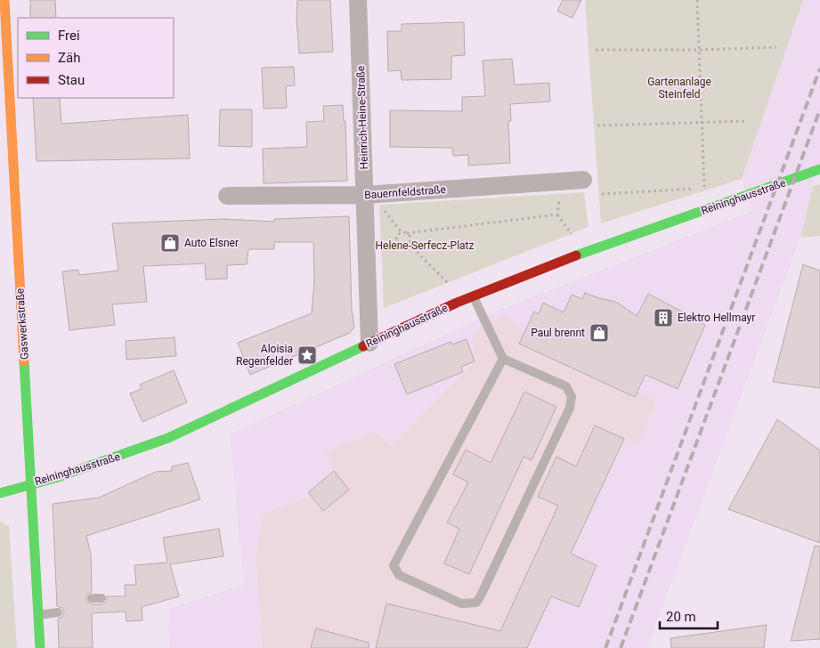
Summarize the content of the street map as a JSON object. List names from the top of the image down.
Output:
{
  "streets": {
    "main road": ["Reininghausstraße", "Gaswerkstraße"],
    "street": ["Heinrich-Heine-Straße", "Bauernfeldstraße"]
  },
  "crossings": [
    ["Heinrich-Heine-Straße", "Bauernfeldstraße"],
    ["Heinrich-Heine-Straße", "Reininghausstraße"],
    ["Reininghausstraße", "Gaswerkstraße"]
  ],
  "parks": ["Gartenanlage Steinfeld", "Helene-Serfecz-Platz"],
  "places": {
    "shop": ["Auto Elsner", "Paul brennt"],
    "building": ["Elektro Hellmayr"],
    "place": ["Aloisia Regenfelder"]
  },
  "legend": ["Frei", "Zäh", "Stau"],
  "scale_bar": "20 m"
}
